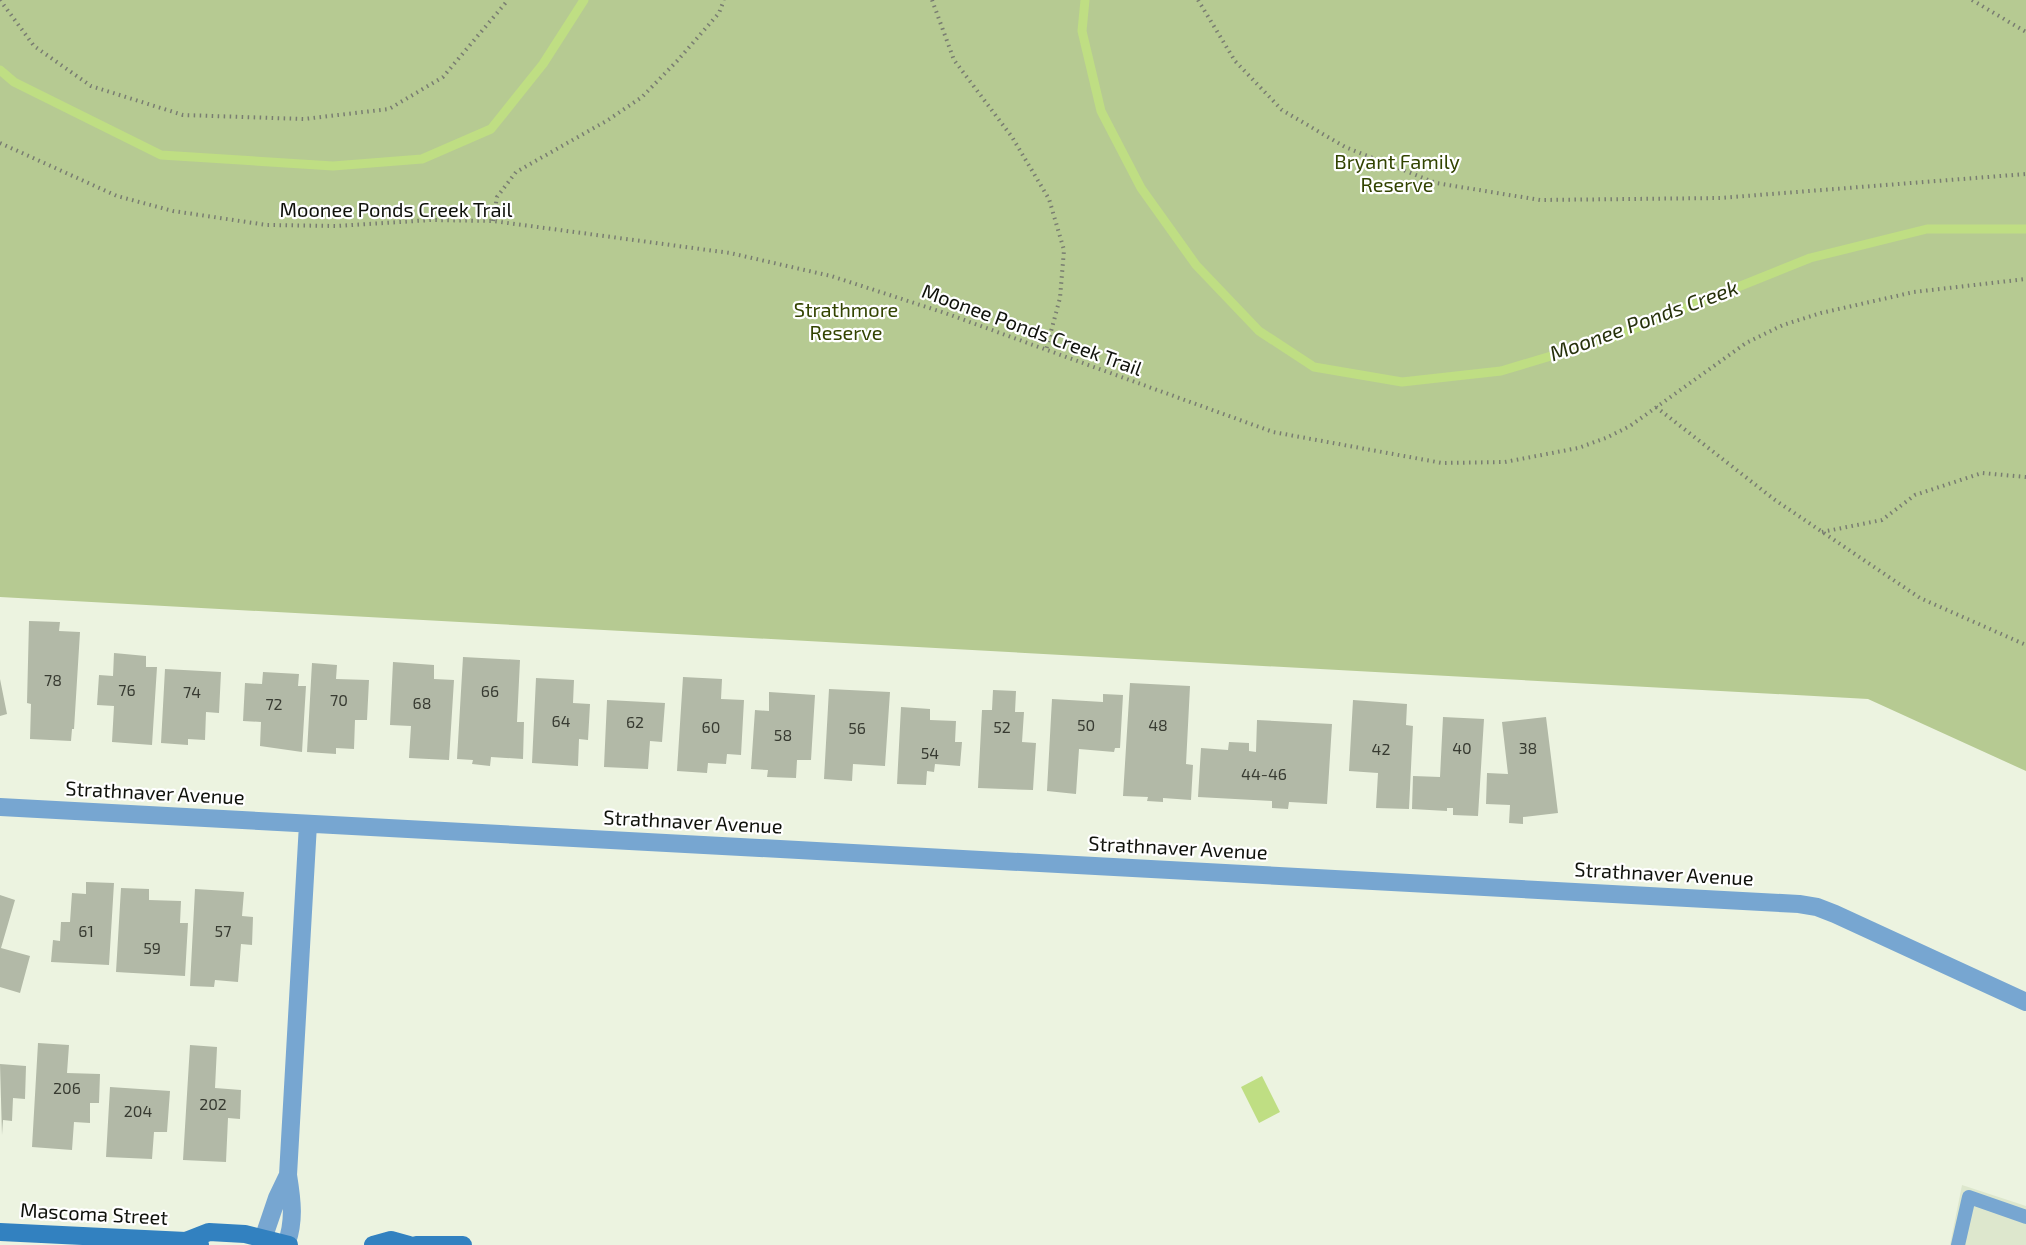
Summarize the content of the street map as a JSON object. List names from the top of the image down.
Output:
{
  "streets": {
    "main road": ["Mascoma Street"],
    "street": ["Strathnaver Avenue"],
    "path": ["Moonee Ponds Creek Trail"]
  },
  "water": ["Moonee Ponds Creek"],
  "parks": ["Bryant Family Reserve", "Strathmore Reserve"],
  "house_numbers": [
    "78",
    "76",
    "66",
    "74",
    "70",
    "68",
    "72",
    "64",
    "62",
    "50",
    "48",
    "60",
    "52",
    "56",
    "58",
    "40",
    "38",
    "42",
    "54",
    "44-46",
    "61",
    "57",
    "59",
    "206",
    "202",
    "204"
  ]
}
